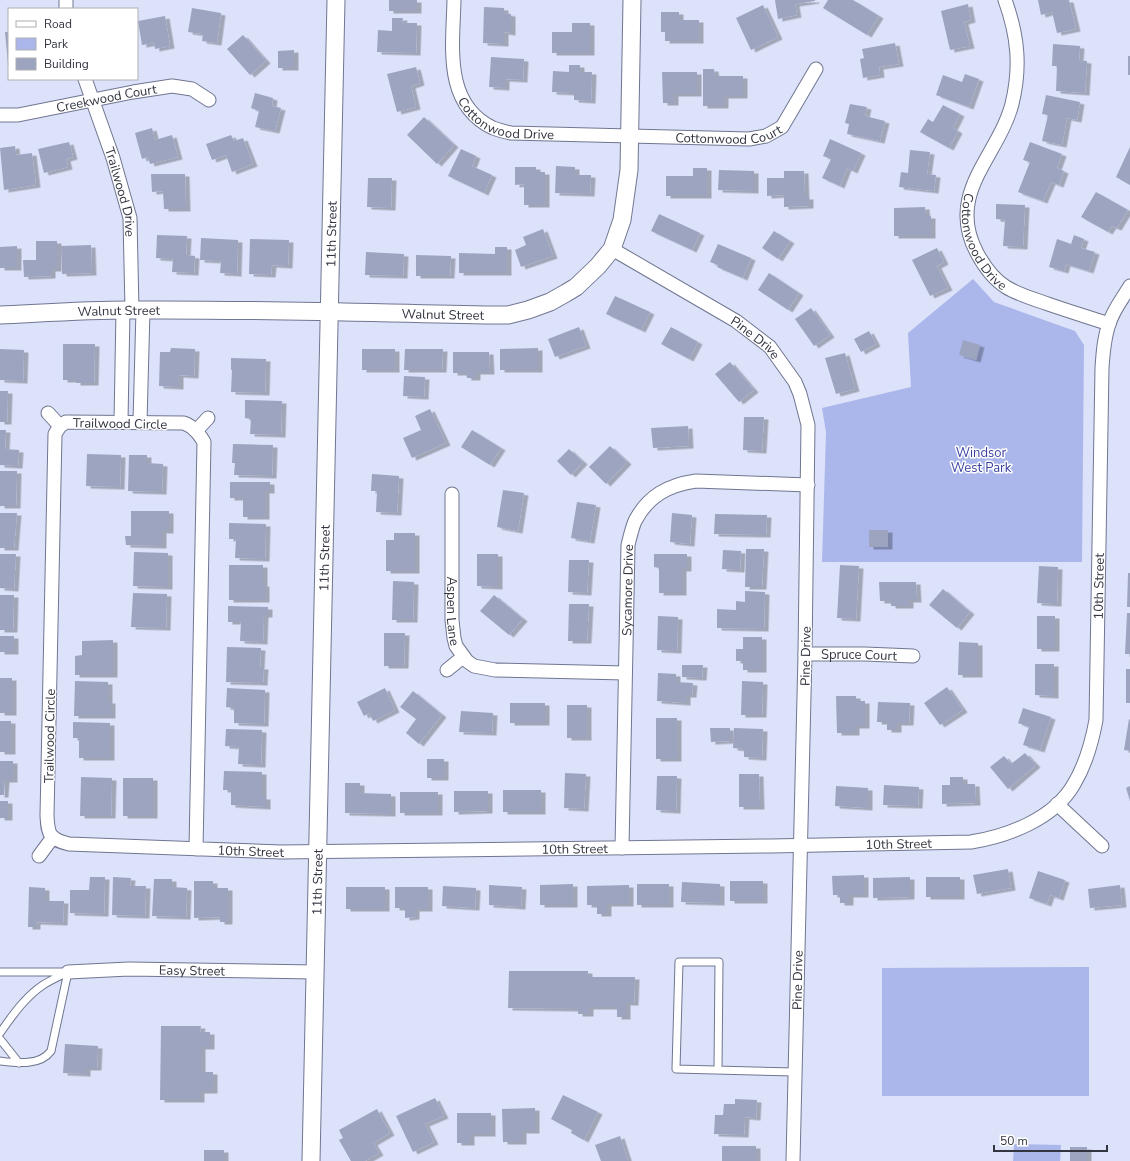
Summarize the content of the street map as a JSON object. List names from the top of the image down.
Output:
{
  "streets": {
    "street": [
      "Creekwood Court",
      "Cottonwood Drive",
      "Cottonwood Court",
      "Trailwood Drive",
      "11th Street",
      "Walnut Street",
      "Pine Drive",
      "Trailwood Circle",
      "10th Street",
      "Sycamore Drive",
      "Aspen Lane",
      "Spruce Court",
      "Easy Street"
    ]
  },
  "crossings": [
    ["Creekwood Court", "Trailwood Drive"],
    ["Cottonwood Drive", "Cottonwood Court"],
    ["Cottonwood Drive", "Walnut Street"],
    ["Cottonwood Drive", "10th Street"],
    ["Cottonwood Court", "Walnut Street"],
    ["Trailwood Drive", "Walnut Street"],
    ["11th Street", "Walnut Street"],
    ["11th Street", "10th Street"],
    ["11th Street", "Easy Street"],
    ["Walnut Street", "Pine Drive"],
    ["Pine Drive", "10th Street"],
    ["Pine Drive", "Sycamore Drive"],
    ["Pine Drive", "Spruce Court"],
    ["10th Street", "Sycamore Drive"],
    ["Sycamore Drive", "Aspen Lane"]
  ],
  "parks": ["Windsor West Park"],
  "legend": ["Road", "Park", "Building"],
  "scale_bar": "50 m"
}
